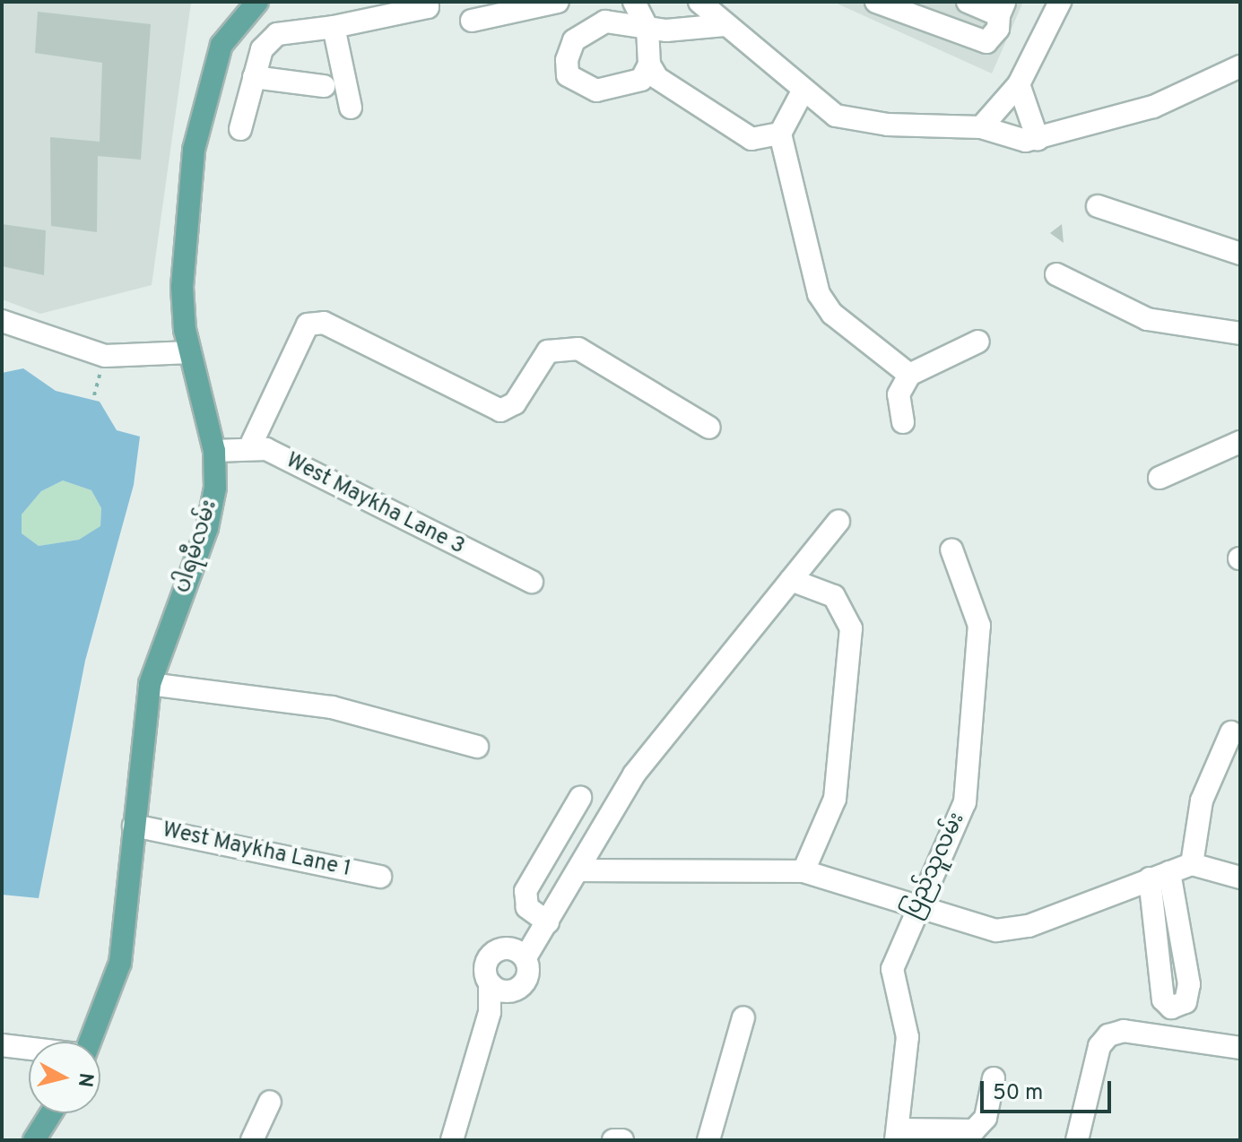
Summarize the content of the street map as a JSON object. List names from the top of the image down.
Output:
{
  "streets": {
    "main road": ["ပါရမီလမ်း"],
    "street": ["West Maykha Lane 3", "West Maykha Lane 1", "ပြည်သူလမ်း"]
  },
  "crossings": [
    ["ပါရမီလမ်း", "West Maykha Lane 1"]
  ],
  "scale_bar": "50 m",
  "north": "right"
}
